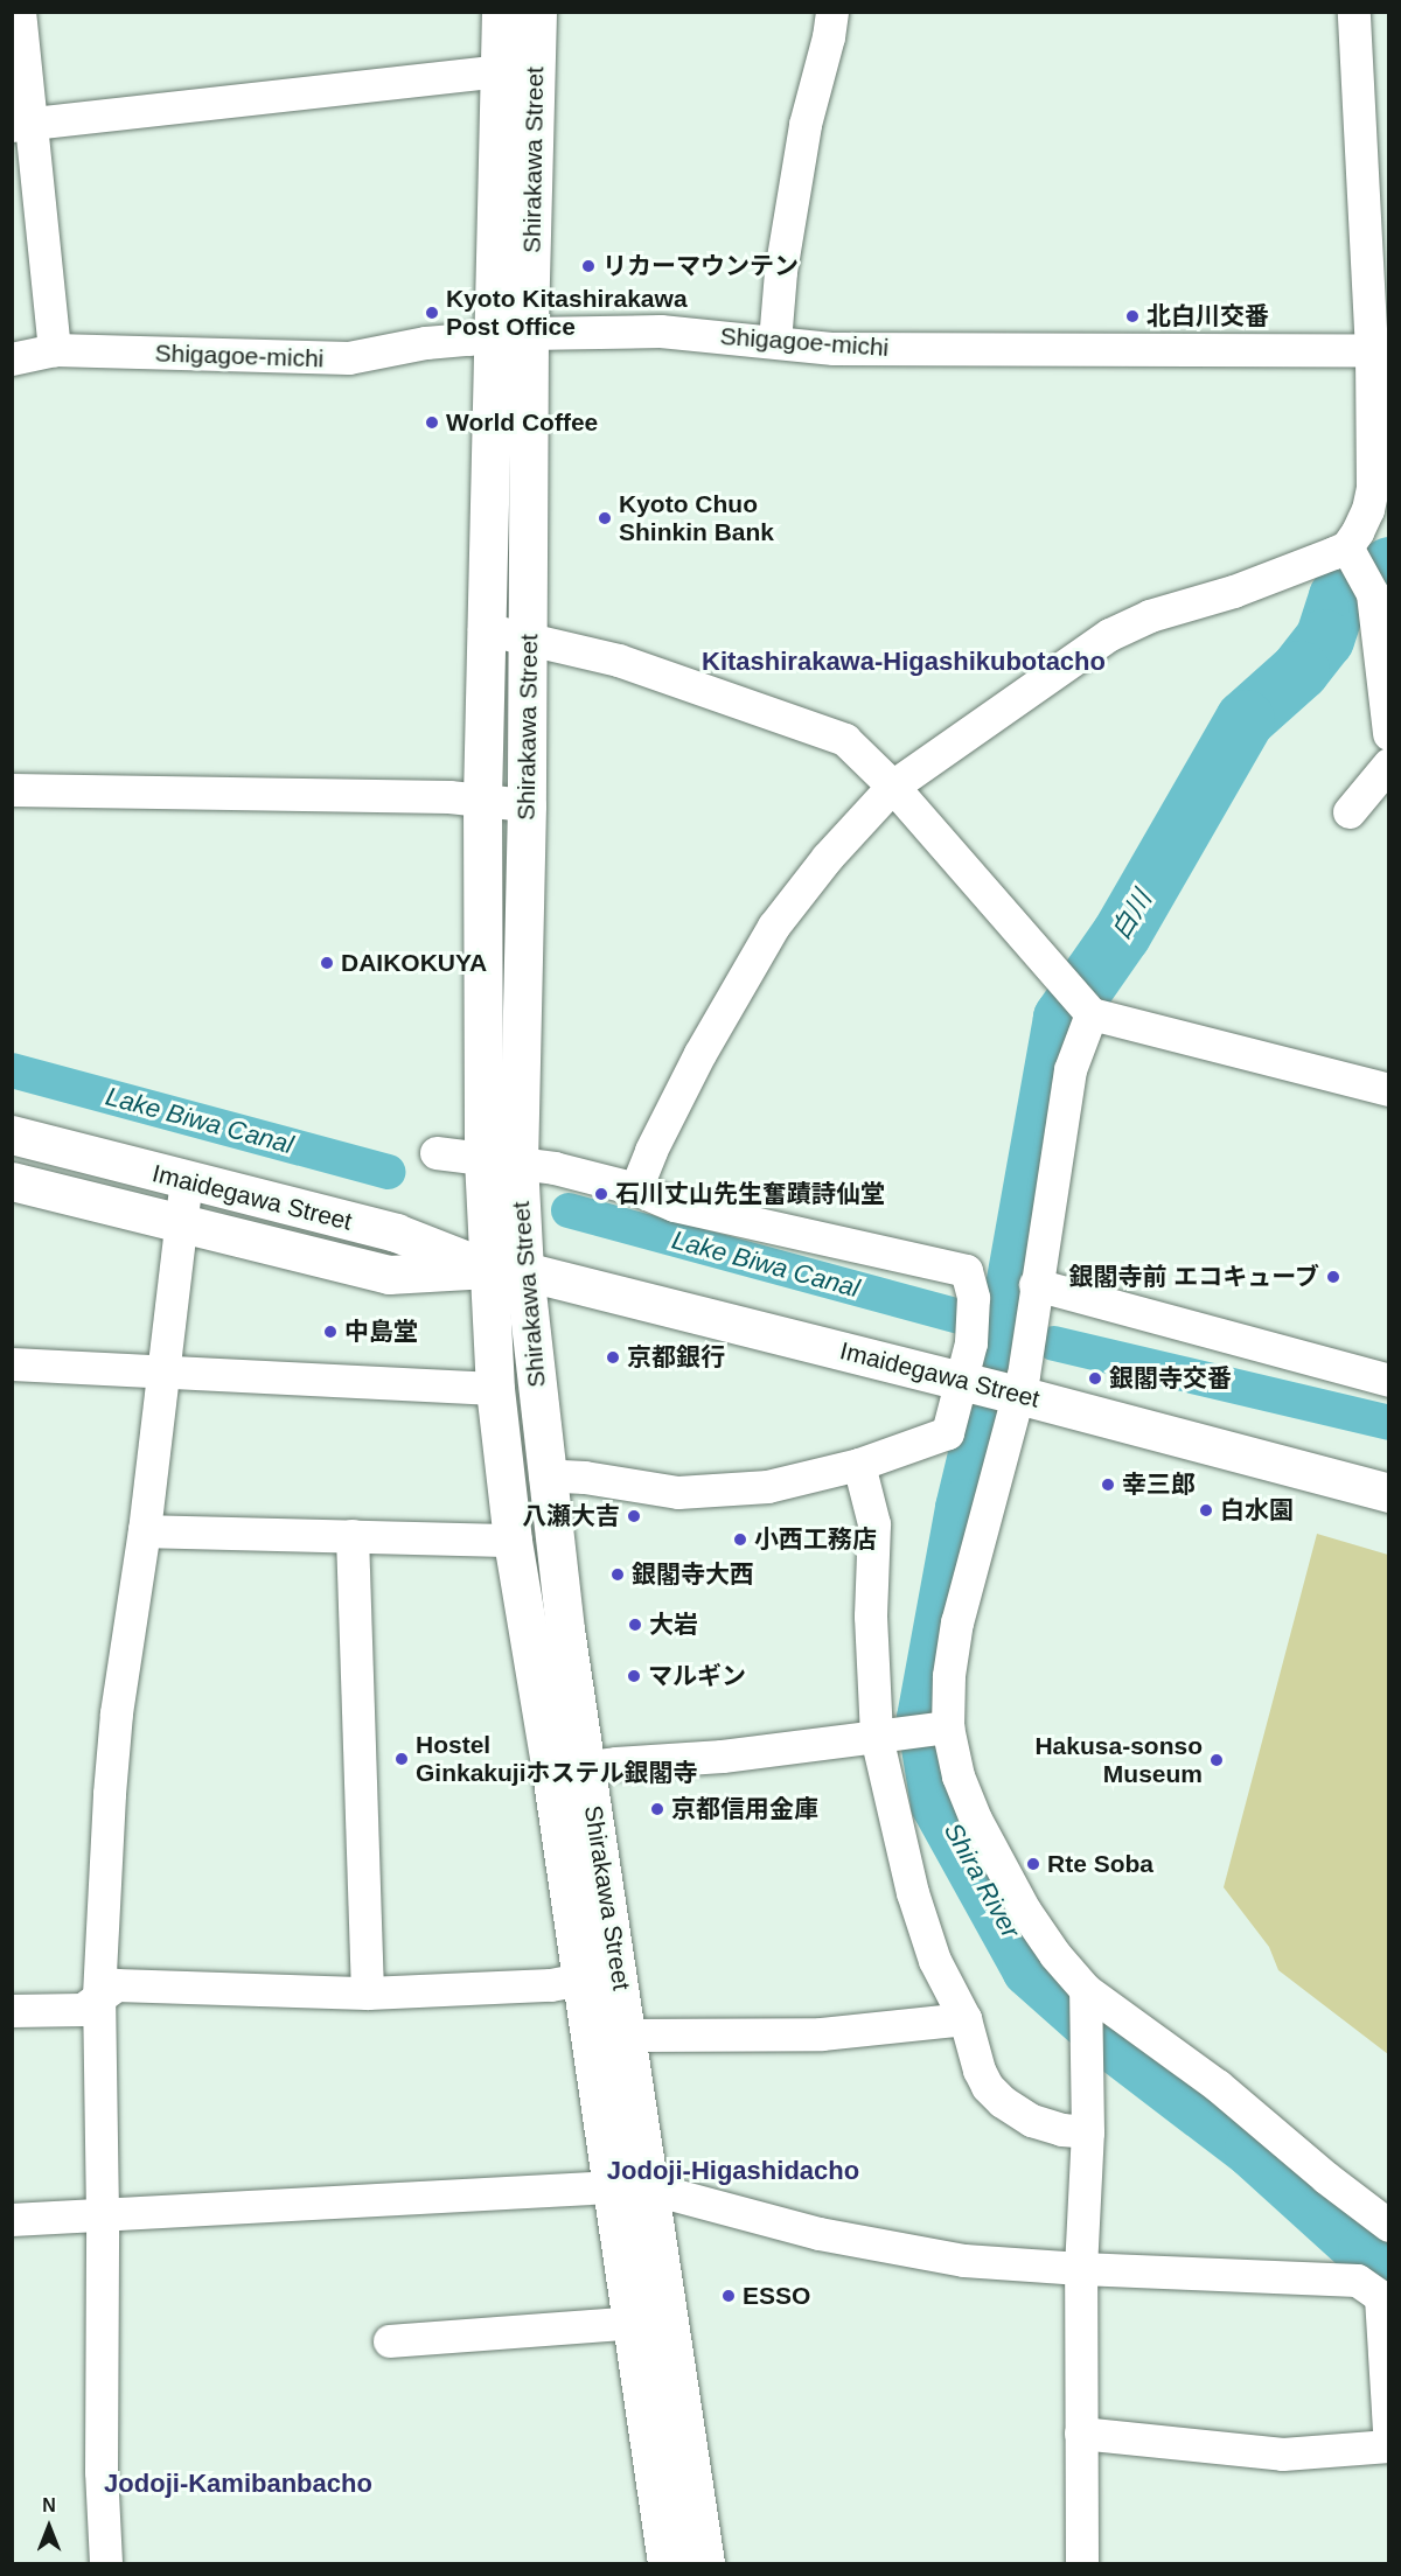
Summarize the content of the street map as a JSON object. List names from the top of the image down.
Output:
{
  "streets": {
    "main road": ["Shirakawa Street", "Imaidegawa Street"],
    "street": ["Shigagoe-michi"]
  },
  "crossings": [
    ["Shirakawa Street", "Shigagoe-michi"],
    ["Shirakawa Street", "Imaidegawa Street"]
  ],
  "districts": ["Kitashirakawa-Higashikubotacho", "Jodoji-Higashidacho", "Jodoji-Kamibanbacho"],
  "water": ["白川", "Lake Biwa Canal", "Shira River"],
  "places": [
    "リカーマウンテン",
    "Kyoto Kitashirakawa Post Office",
    "北白川交番",
    "World Coffee",
    "Kyoto Chuo Shinkin Bank",
    "DAIKOKUYA",
    "石川丈山先生奮蹟詩仙堂",
    "銀閣寺前 エコキューブ",
    "中島堂",
    "京都銀行",
    "銀閣寺交番",
    "幸三郎",
    "白水園",
    "八瀬大吉",
    "小西工務店",
    "銀閣寺大西",
    "大岩",
    "マルギン",
    "Hostel Ginkakujiホステル銀閣寺",
    "Hakusa-sonso Museum",
    "京都信用金庫",
    "Rte Soba",
    "ESSO"
  ],
  "north": "top"
}
